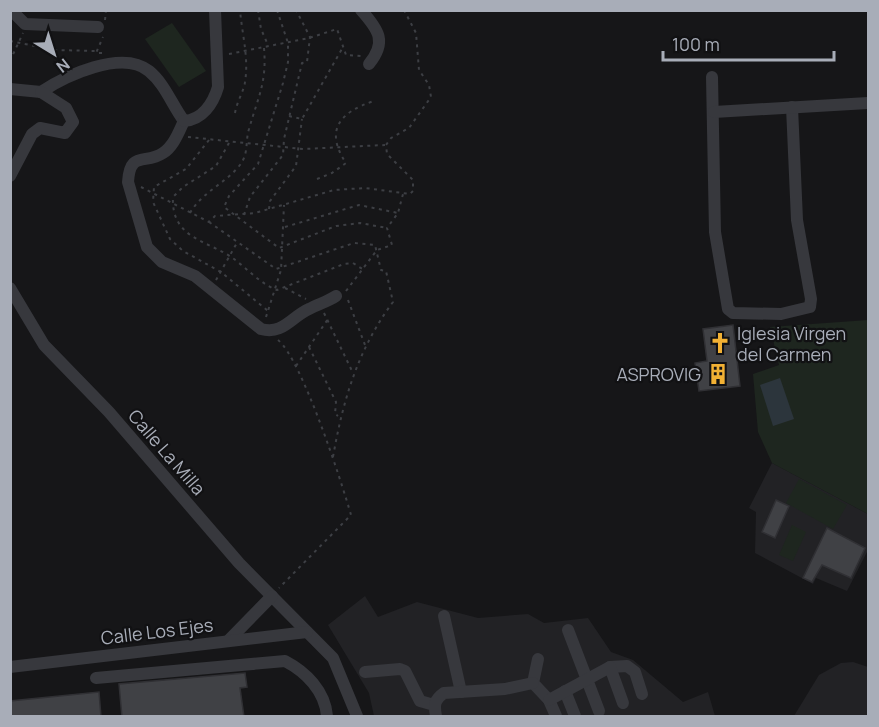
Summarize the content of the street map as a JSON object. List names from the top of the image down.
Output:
{
  "streets": {
    "street": ["Calle La Milla", "Calle Los Ejes"]
  },
  "crossings": [
    ["Calle La Milla", "Calle Los Ejes"]
  ],
  "places": {
    "church": ["Iglesia Virgen del Carmen"],
    "building": ["ASPROVIG"]
  },
  "scale_bar": "100 m",
  "north": "bottom right"
}
